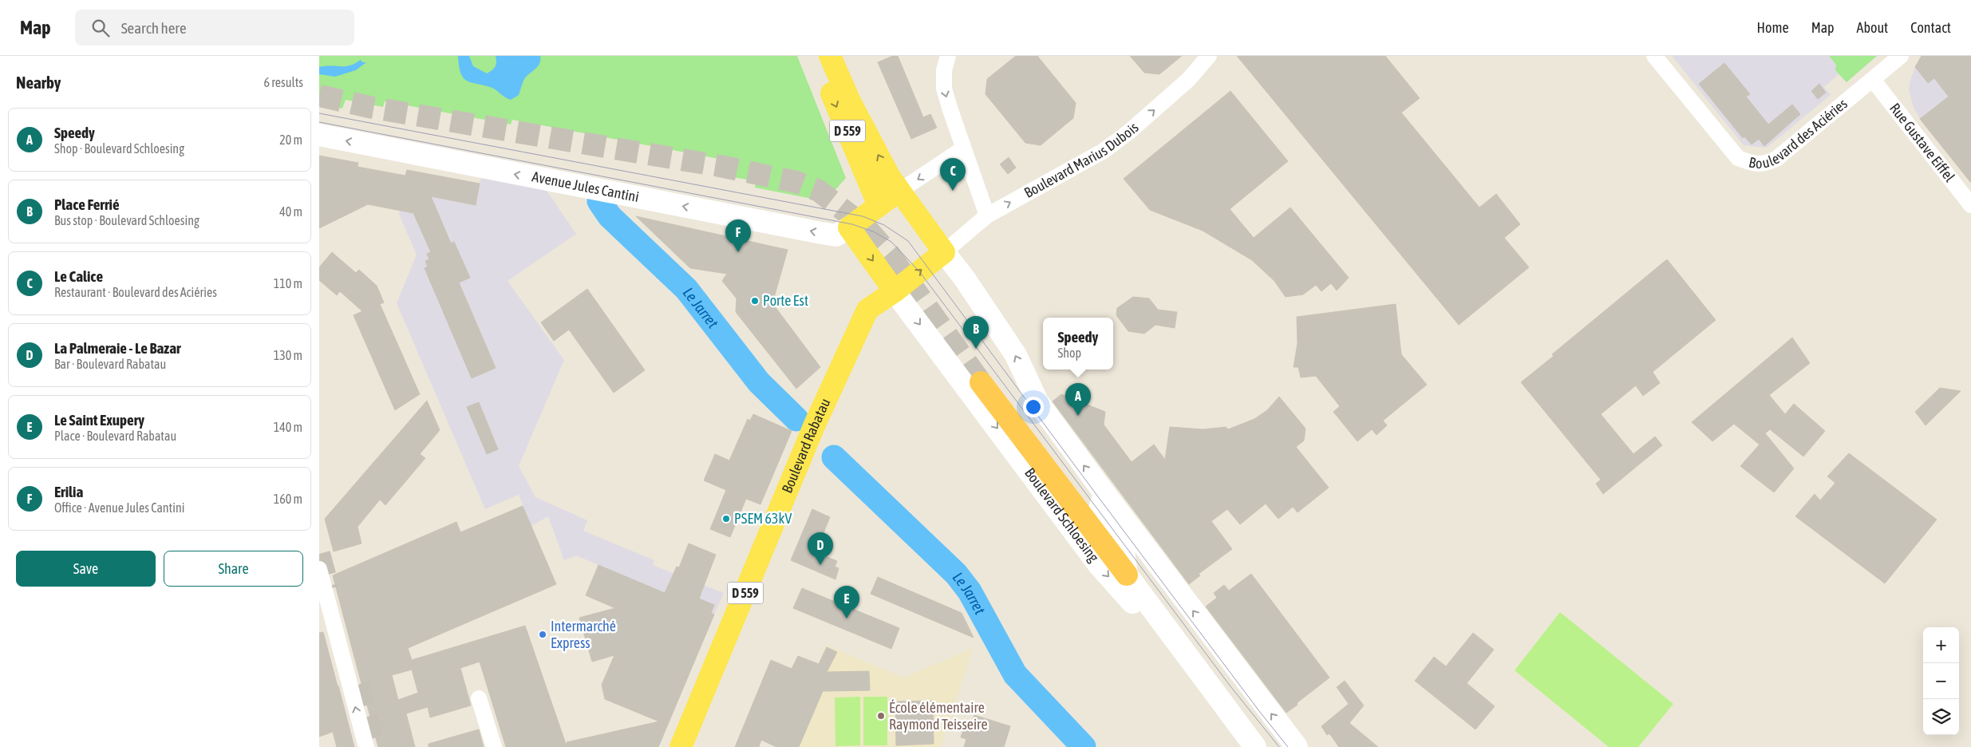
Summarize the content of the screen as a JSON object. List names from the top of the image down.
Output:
{
  "streets": {
    "main road": [
      "D 559",
      "Avenue Jules Cantini",
      "Boulevard Rabatau",
      "Boulevard Schloesing"
    ],
    "street": ["Boulevard des Aciéries", "Rue Gustave Eiffel", "Boulevard Marius Dubois"]
  },
  "crossings": [
    ["Boulevard des Aciéries", "Rue Gustave Eiffel"],
    ["D 559", "Boulevard Marius Dubois"],
    ["D 559", "Boulevard Rabatau"],
    ["D 559", "Boulevard Schloesing"],
    ["Boulevard Rabatau", "Boulevard Schloesing"]
  ],
  "one_way": ["Boulevard Marius Dubois", "Avenue Jules Cantini"],
  "water": ["Le Jarret"],
  "places": [
    "Porte Est",
    "PSEM 63kV",
    "Intermarché Express",
    "École élémentaire Raymond Teisseire"
  ],
  "page": {
    "header": "Map",
    "search": "Search here",
    "nav": [
      "Home",
      "Map",
      "About",
      "Contact"
    ],
    "heading": ["Nearby", "6 results"],
    "list": [
      {
        "mark": "A",
        "name": "Speedy",
        "note": "Shop · Boulevard Schloesing",
        "value": "20 m"
      },
      {
        "mark": "B",
        "name": "Place Ferrié",
        "note": "Bus stop · Boulevard Schloesing",
        "value": "40 m"
      },
      {
        "mark": "C",
        "name": "Le Calice",
        "note": "Restaurant · Boulevard des Aciéries",
        "value": "110 m"
      },
      {
        "mark": "D",
        "name": "La Palmeraie - Le Bazar",
        "note": "Bar · Boulevard Rabatau",
        "value": "130 m"
      },
      {
        "mark": "E",
        "name": "Le Saint Exupery",
        "note": "Place · Boulevard Rabatau",
        "value": "140 m"
      },
      {
        "mark": "F",
        "name": "Erilia",
        "note": "Office · Avenue Jules Cantini",
        "value": "160 m"
      }
    ],
    "pins": [
      "C",
      "F",
      "B",
      "A",
      "D",
      "E"
    ],
    "popup": ["Speedy", "Shop"],
    "buttons": ["Save", "Share"],
    "map_buttons": ["+", "−"]
  }
}
